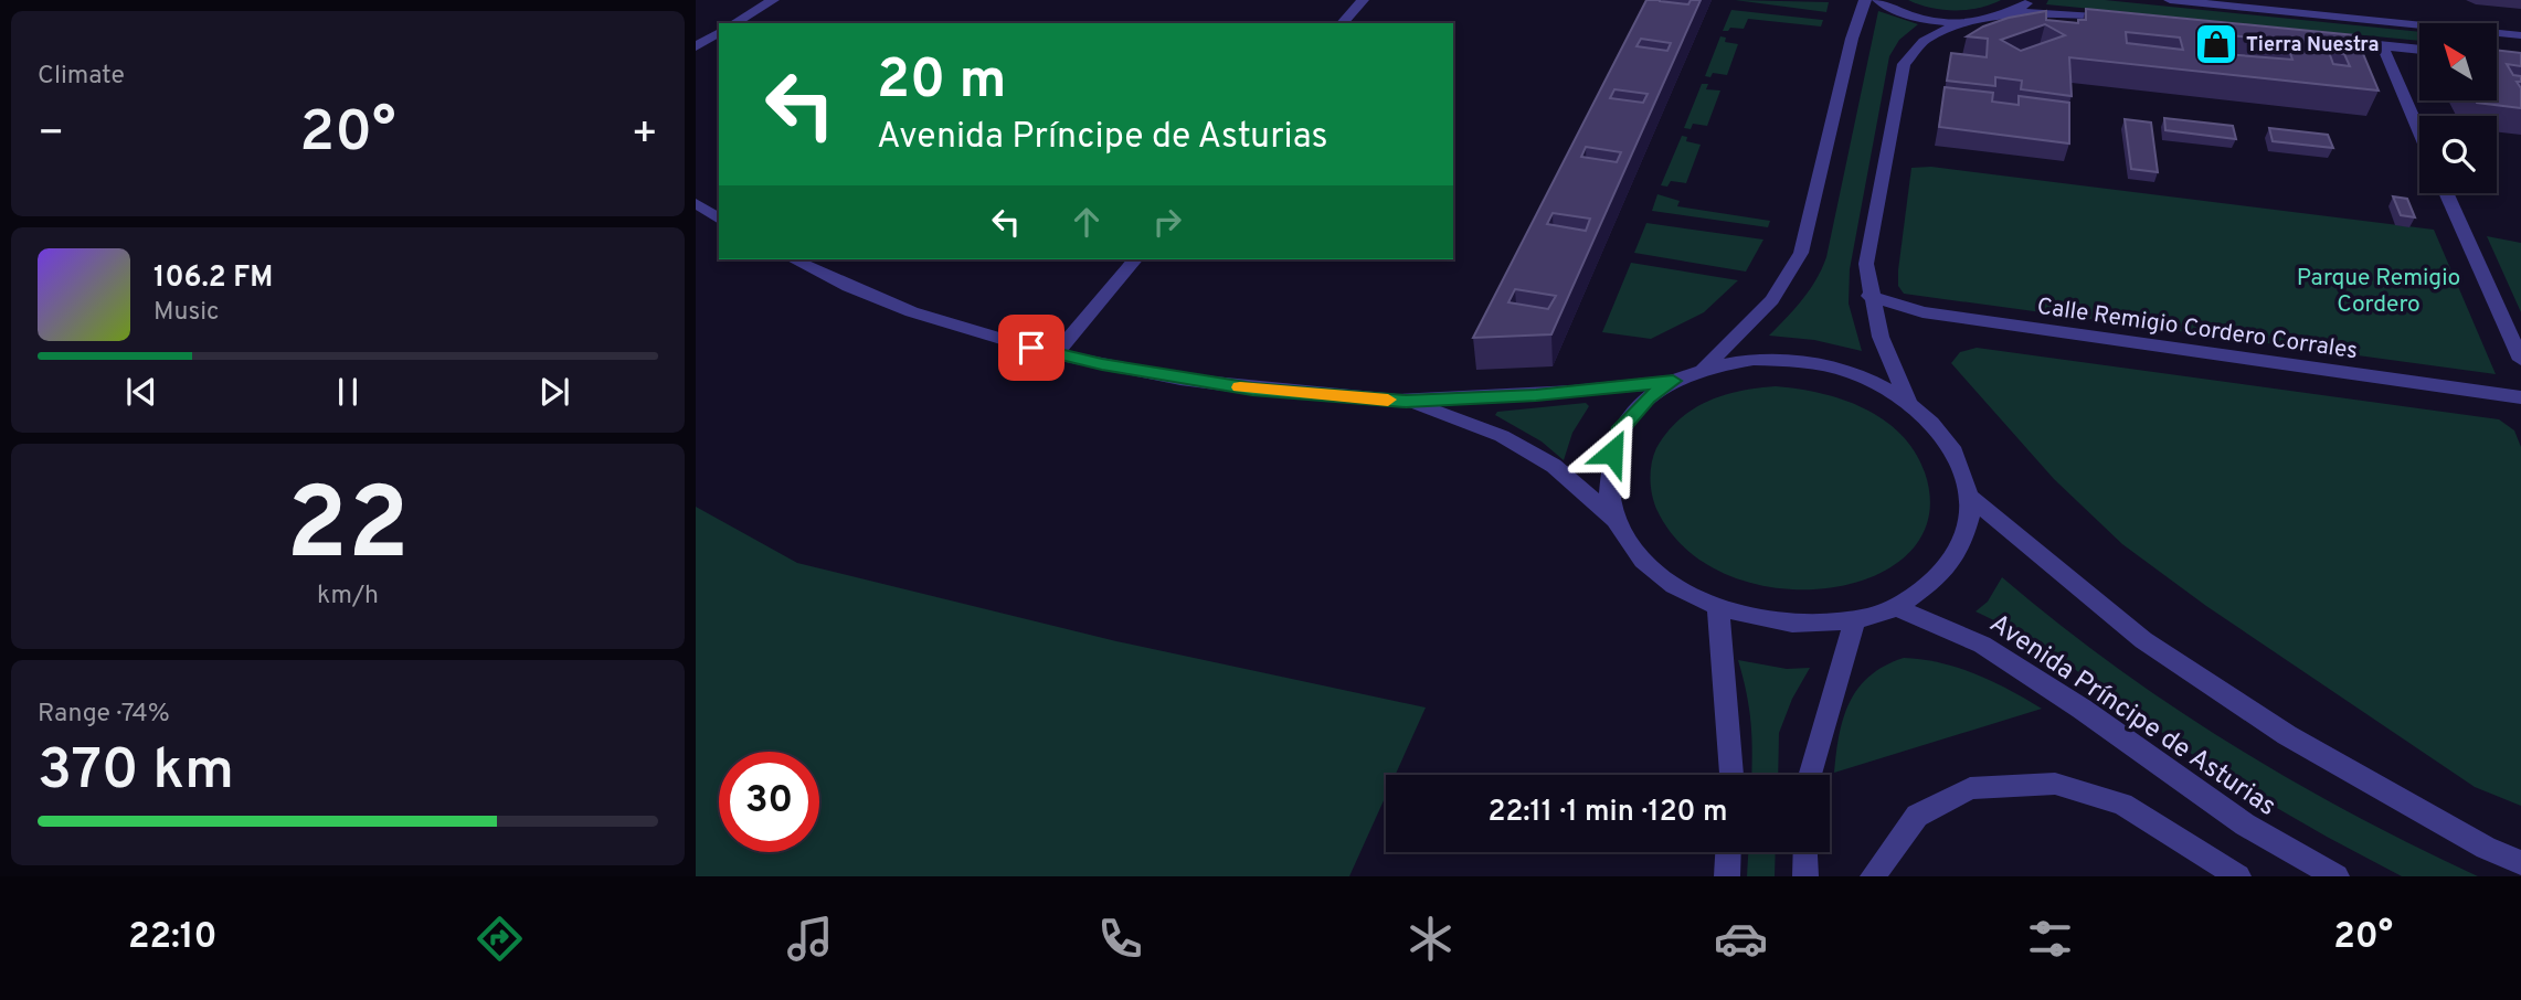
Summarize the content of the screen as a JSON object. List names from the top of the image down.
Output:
{
  "streets": {
    "street": ["Calle Remigio Cordero Corrales", "Avenida Príncipe de Asturias"]
  },
  "parks": ["Parque Remigio Cordero"],
  "places": {
    "shop": ["Tierra Nuestra"]
  },
  "north": "top left",
  "page": {
    "tile": [
      "Climate",
      ["22", "km/h"],
      ["Range · 74%", "370 km"]
    ],
    "turn": ["20 m", "Avenida Príncipe de Asturias"],
    "heat": ["−", "20°", "+"],
    "song": ["106.2 FM", "Music"],
    "limit": "30",
    "trip": "22:11 · 1 min · 120 m",
    "tabs": ["22:10", "20°"]
  }
}
